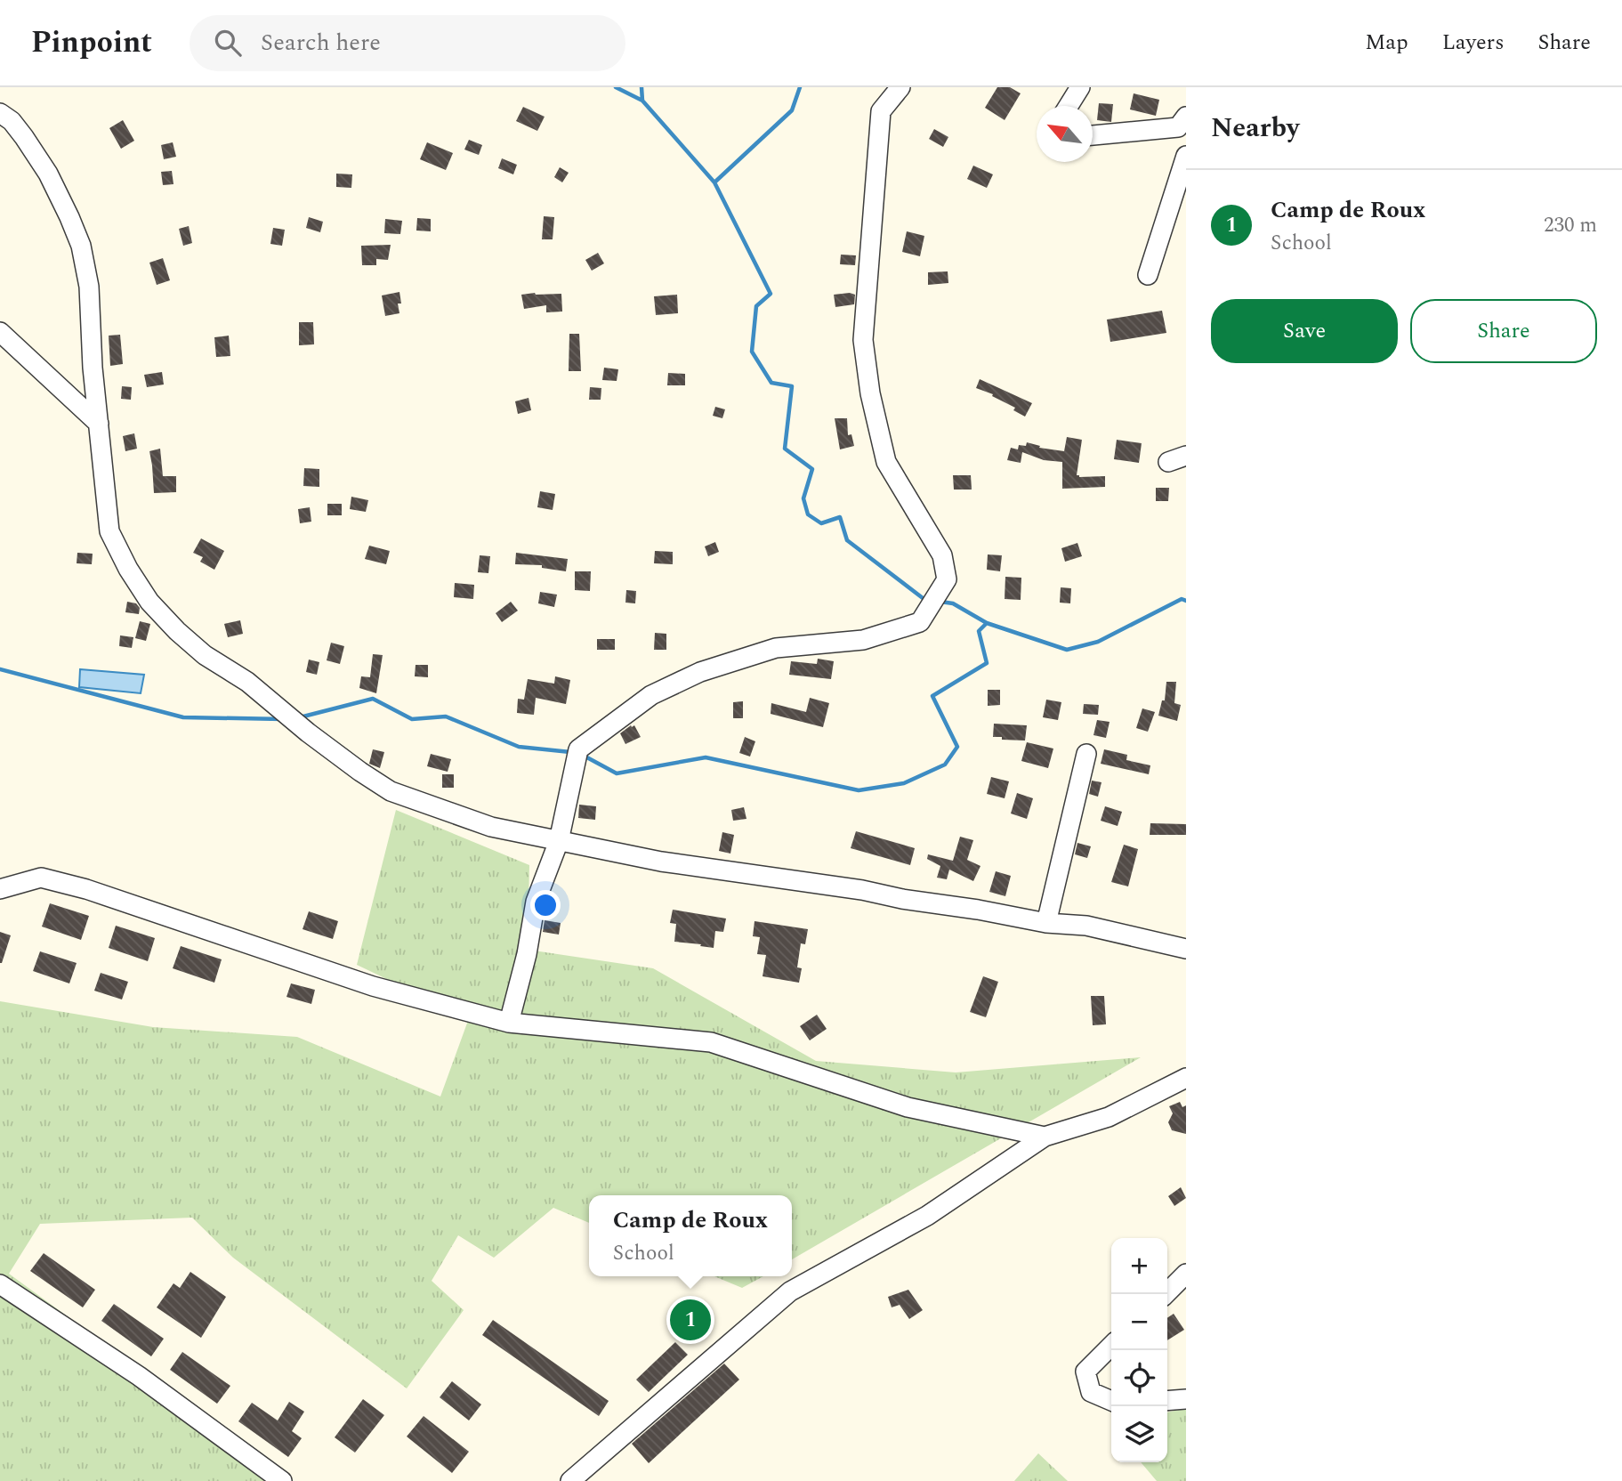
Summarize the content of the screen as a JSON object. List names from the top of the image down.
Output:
{
  "north": "top left",
  "page": {
    "header": "Pinpoint",
    "search": "Search here",
    "nav": ["Map", "Layers", "Share"],
    "heading": "Nearby",
    "list": [
      {
        "mark": "1",
        "name": "Camp de Roux",
        "note": "School",
        "value": "230 m"
      }
    ],
    "buttons": ["Save", "Share"],
    "popup": ["Camp de Roux", "School"],
    "map_buttons": ["+", "−"],
    "pins": "1"
  }
}
